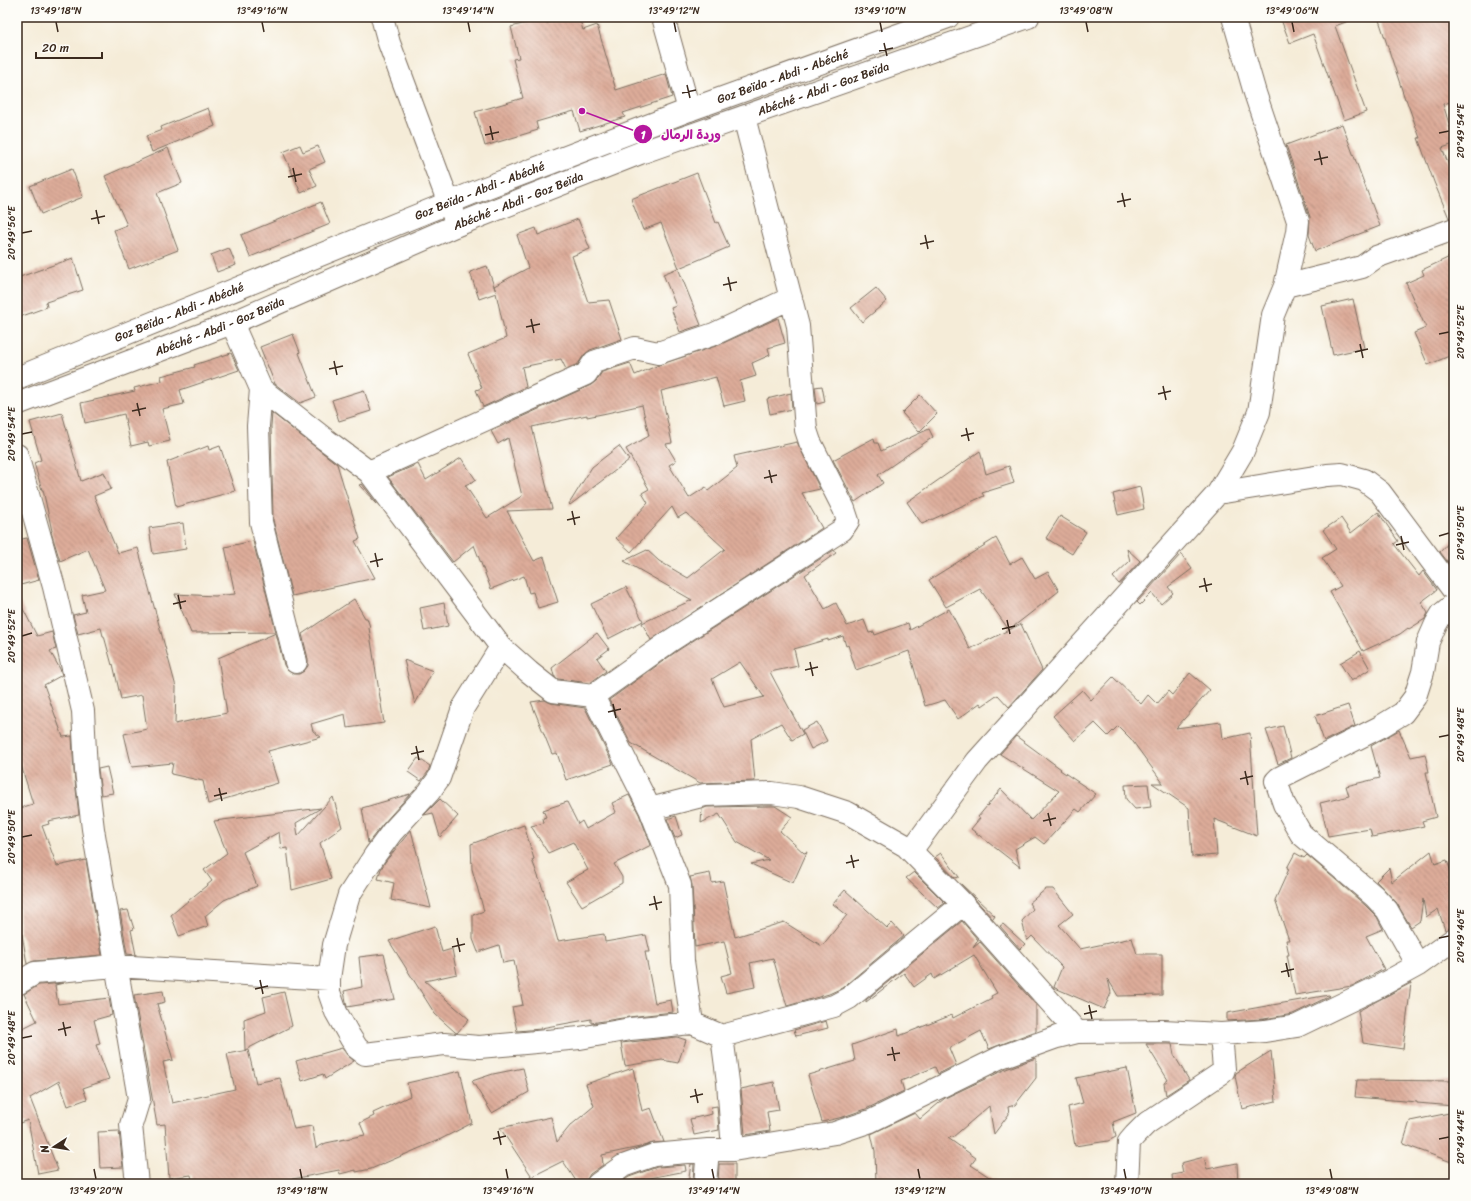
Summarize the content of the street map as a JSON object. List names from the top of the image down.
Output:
{
  "streets": {
    "street": ["Goz Beïda - Abdi - Abéché", "Abéché - Abdi - Goz Beïda"]
  },
  "places": ["وردة الرمال"],
  "scale_bar": "20 m",
  "north": "left",
  "coordinates": [
    "13°49'18\"N",
    "13°49'16\"N",
    "13°49'14\"N",
    "13°49'12\"N",
    "13°49'10\"N",
    "13°49'08\"N",
    "13°49'06\"N",
    "20°49'54\"E",
    "20°49'56\"E",
    "20°49'52\"E",
    "20°49'50\"E",
    "20°49'48\"E",
    "20°49'46\"E",
    "20°49'44\"E",
    "13°49'20\"N"
  ]
}
